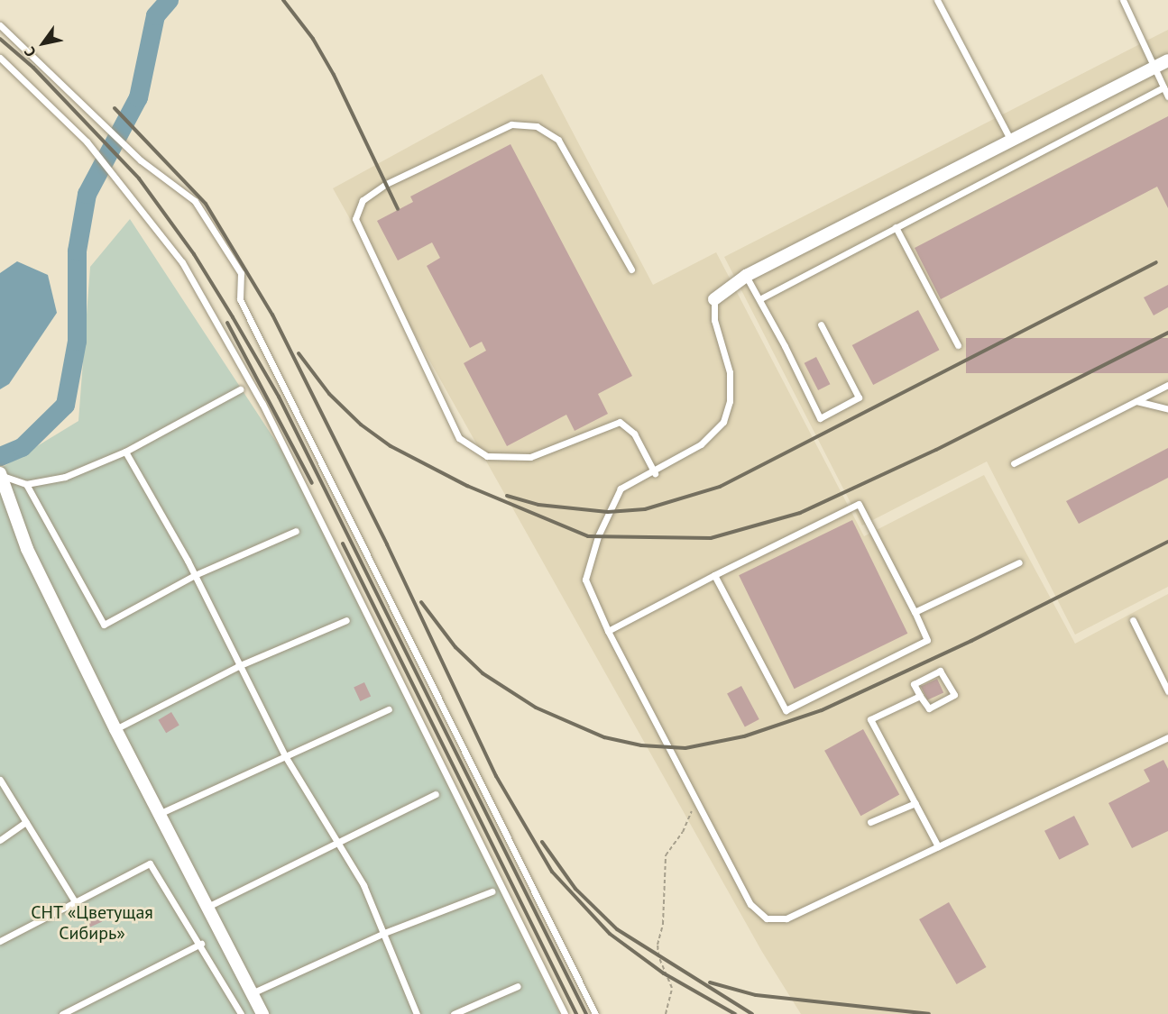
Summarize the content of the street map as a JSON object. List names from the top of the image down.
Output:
{
  "parks": ["СНТ «Цветущая Сибирь»"],
  "north": "bottom left"
}
